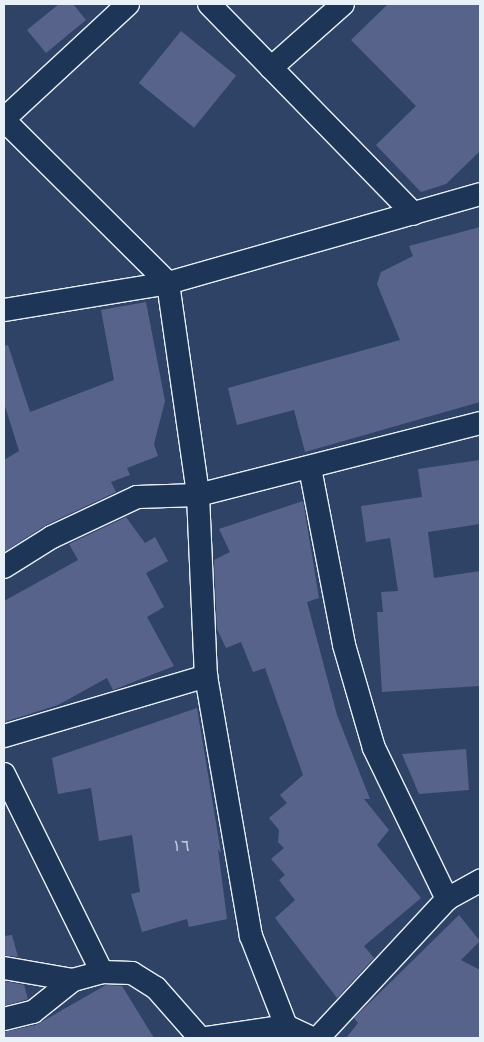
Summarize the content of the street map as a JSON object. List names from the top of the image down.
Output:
{
  "house_numbers": ["١٦"]
}
